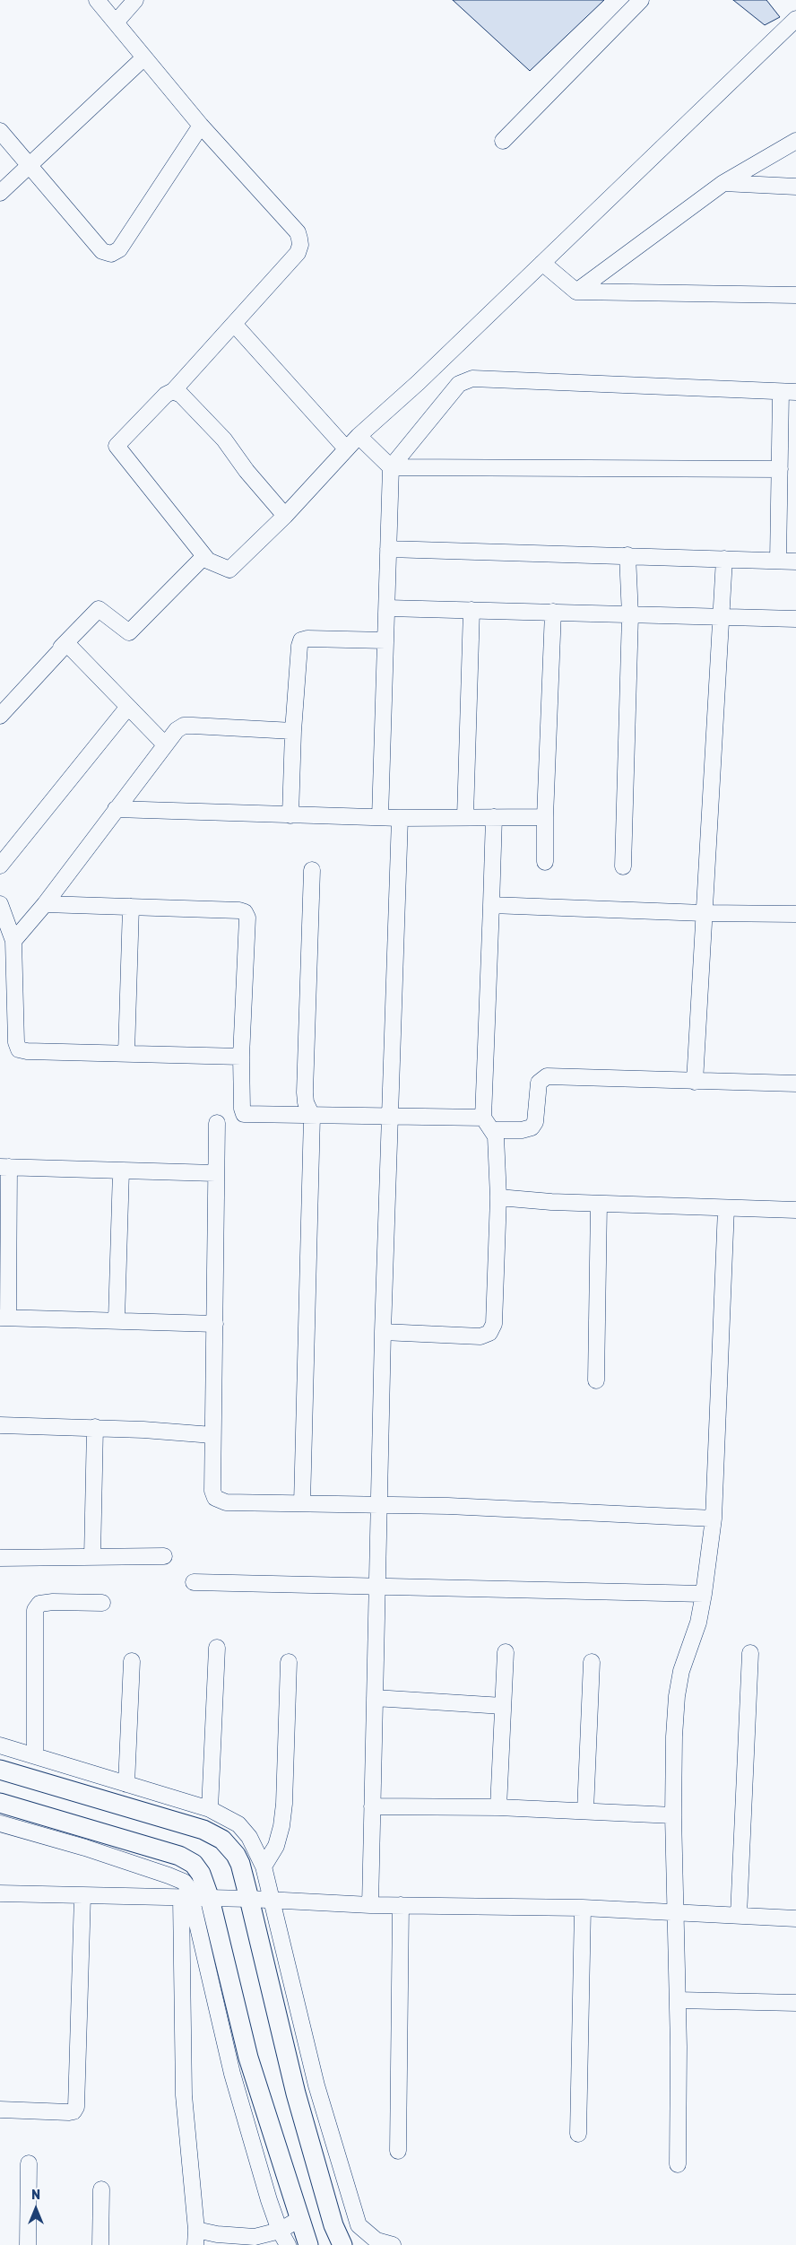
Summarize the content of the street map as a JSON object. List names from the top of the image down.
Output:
{
  "north": "top"
}
